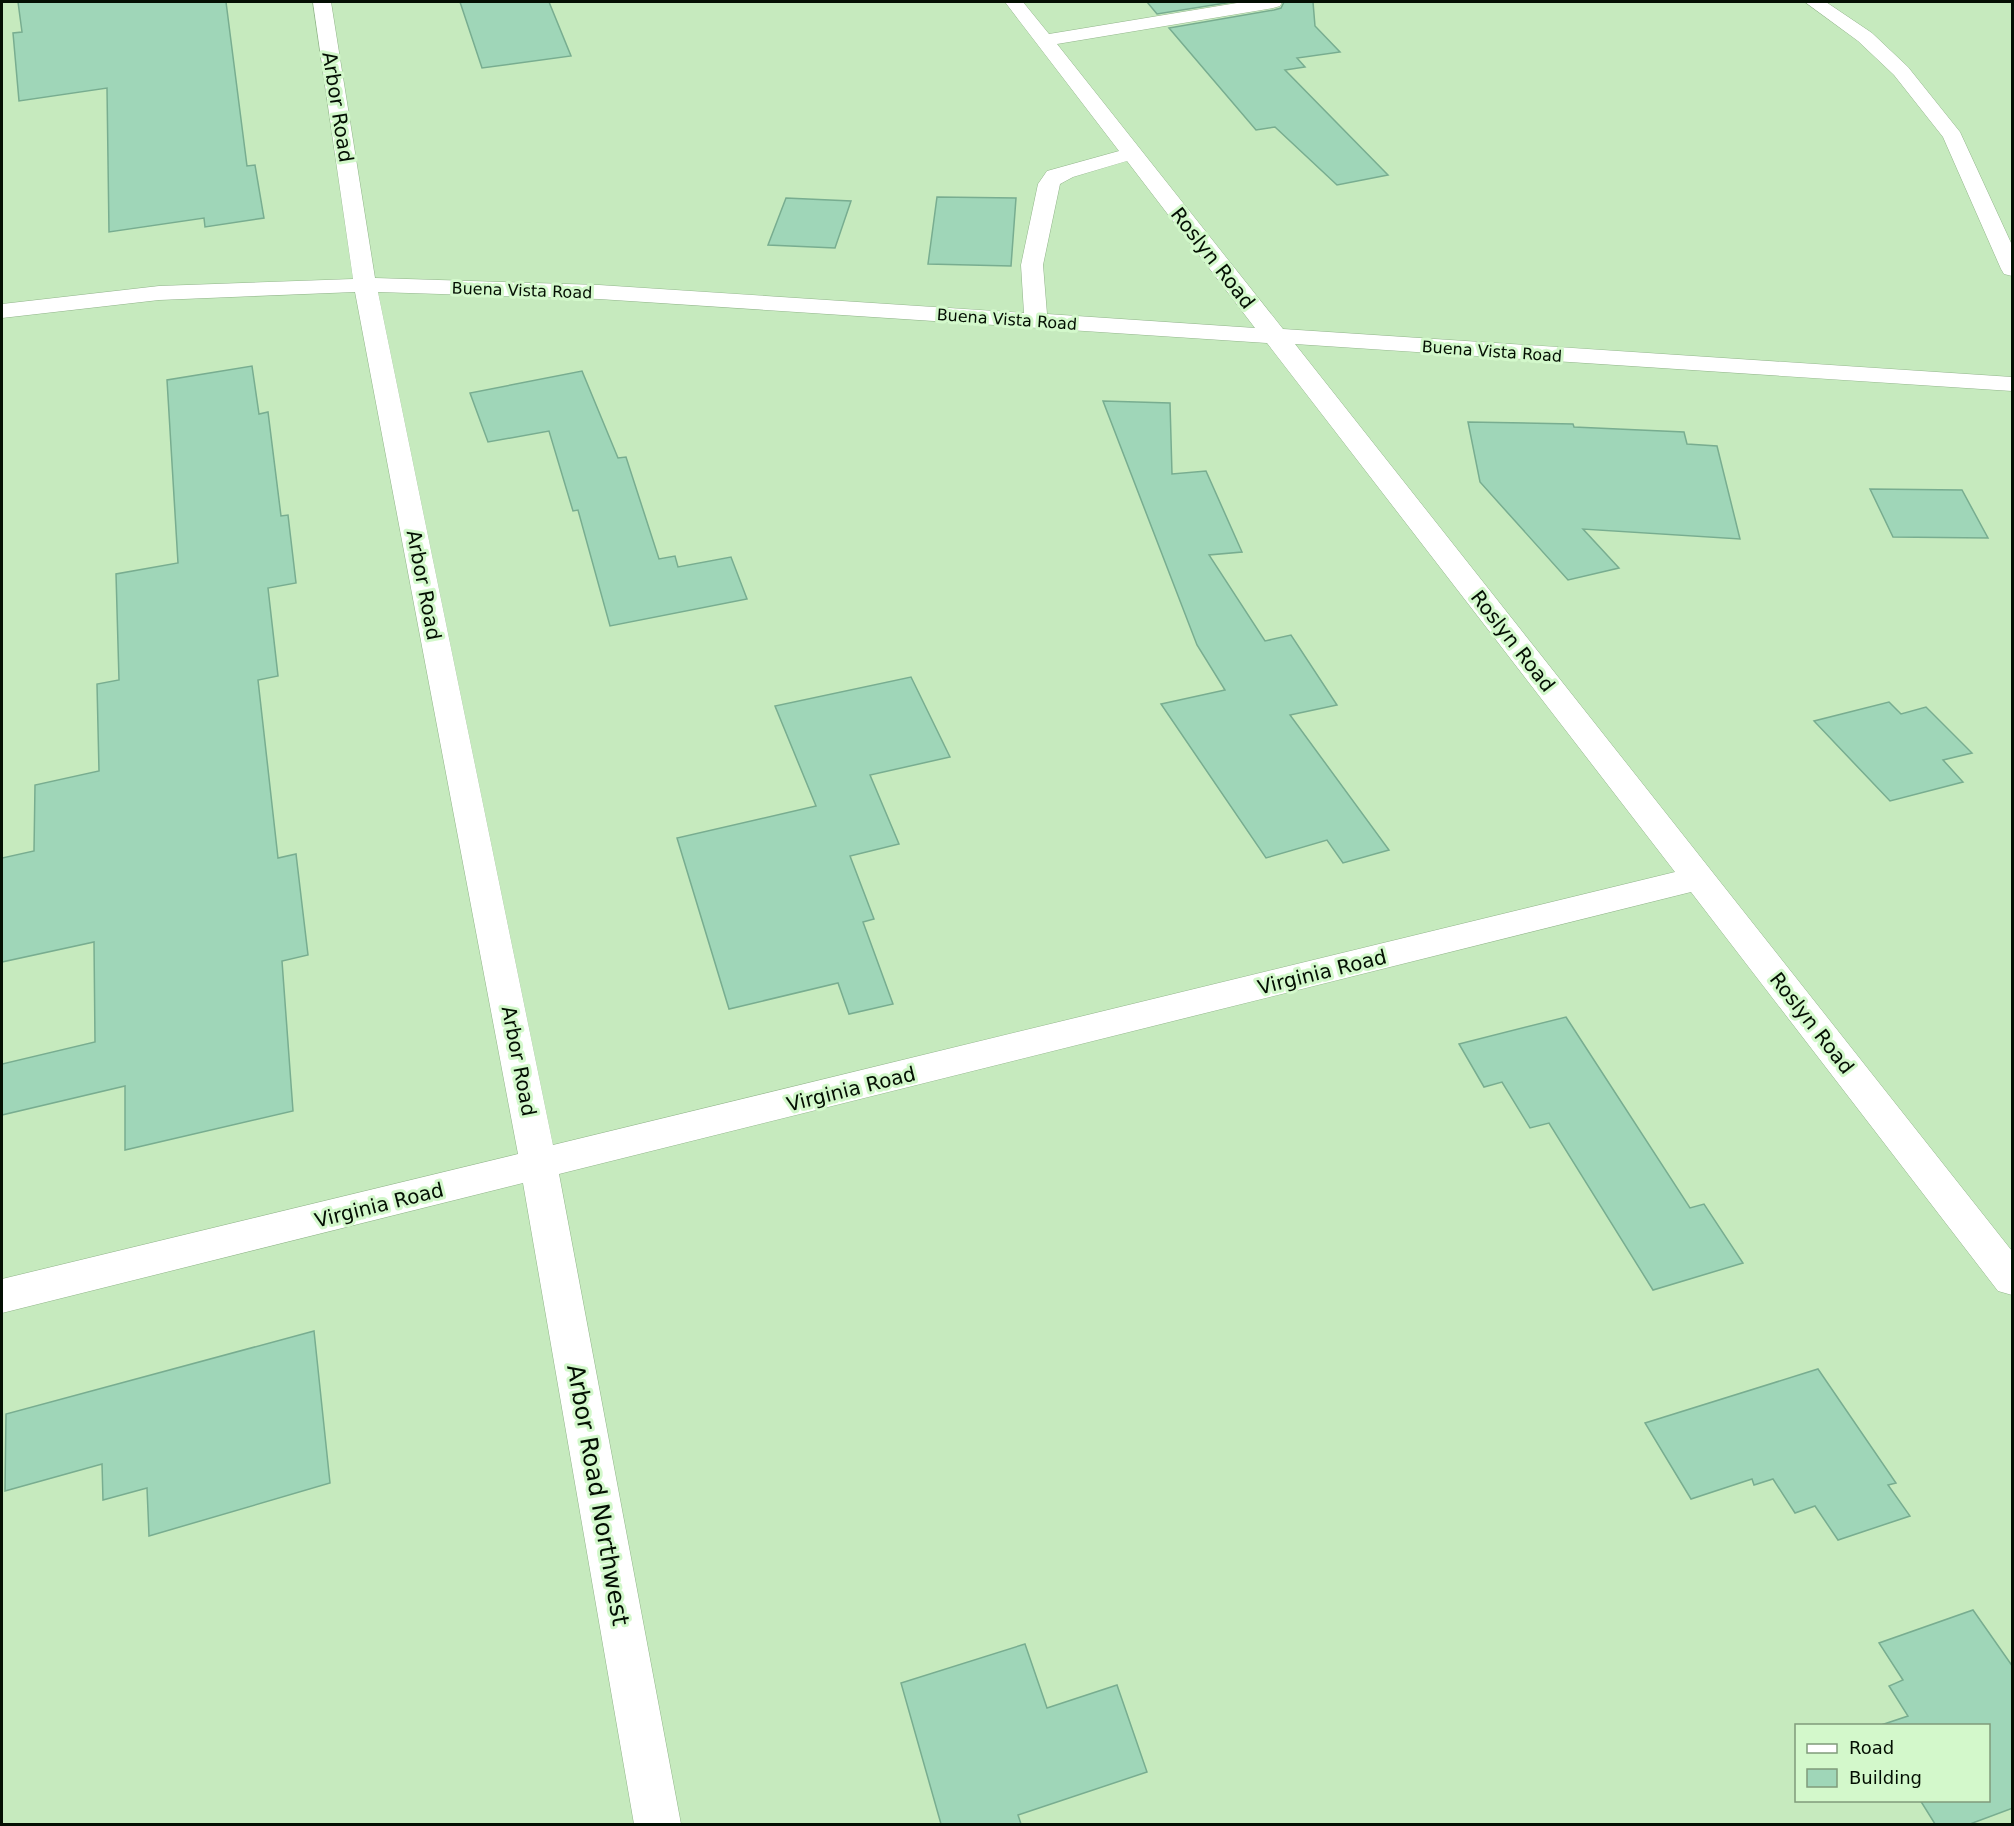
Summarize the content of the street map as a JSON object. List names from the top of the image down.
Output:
{
  "streets": {
    "street": [
      "Arbor Road",
      "Roslyn Road",
      "Buena Vista Road",
      "Virginia Road",
      "Arbor Road Northwest"
    ]
  },
  "crossings": [
    ["Arbor Road", "Buena Vista Road"],
    ["Arbor Road", "Virginia Road"],
    ["Arbor Road", "Arbor Road Northwest"],
    ["Roslyn Road", "Buena Vista Road"],
    ["Roslyn Road", "Virginia Road"],
    ["Virginia Road", "Arbor Road Northwest"]
  ],
  "legend": ["Road", "Building"]
}
